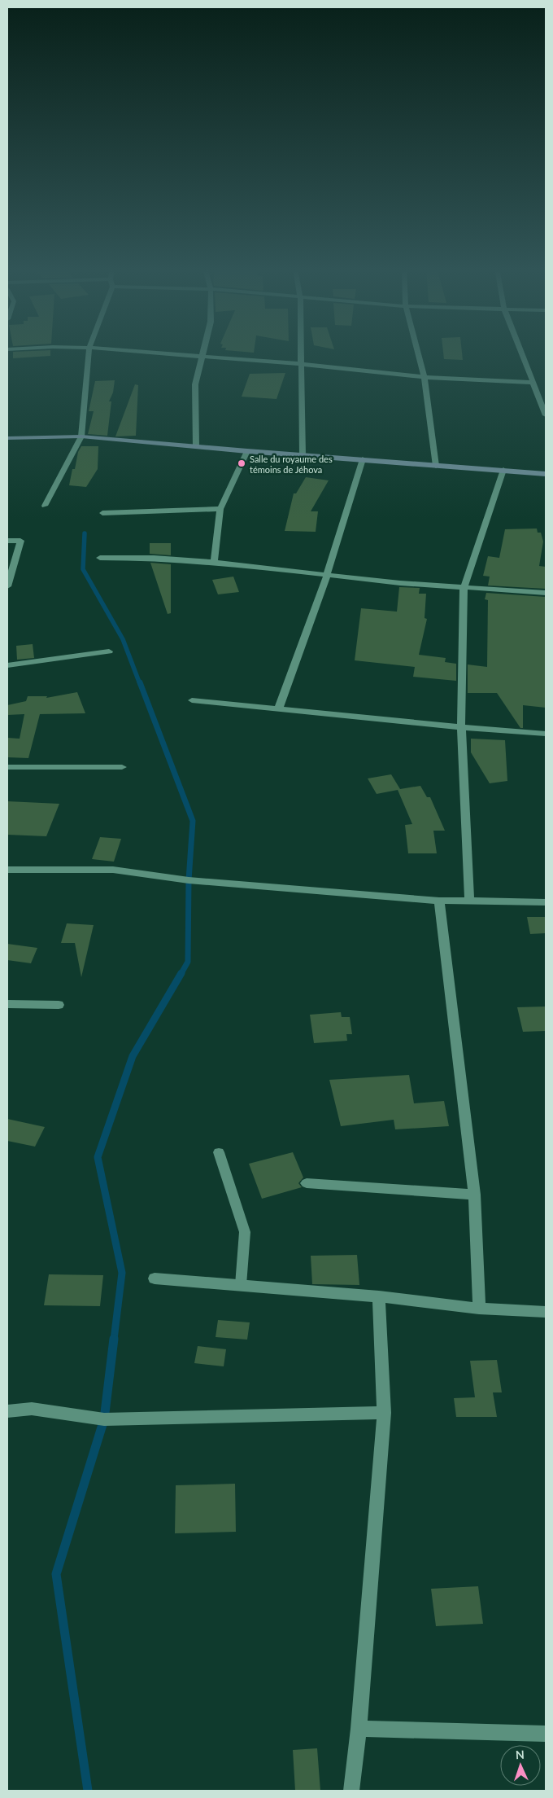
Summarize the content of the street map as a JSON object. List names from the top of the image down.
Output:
{
  "places": ["Salle du royaume des témoins de Jéhova"],
  "north": "top"
}
